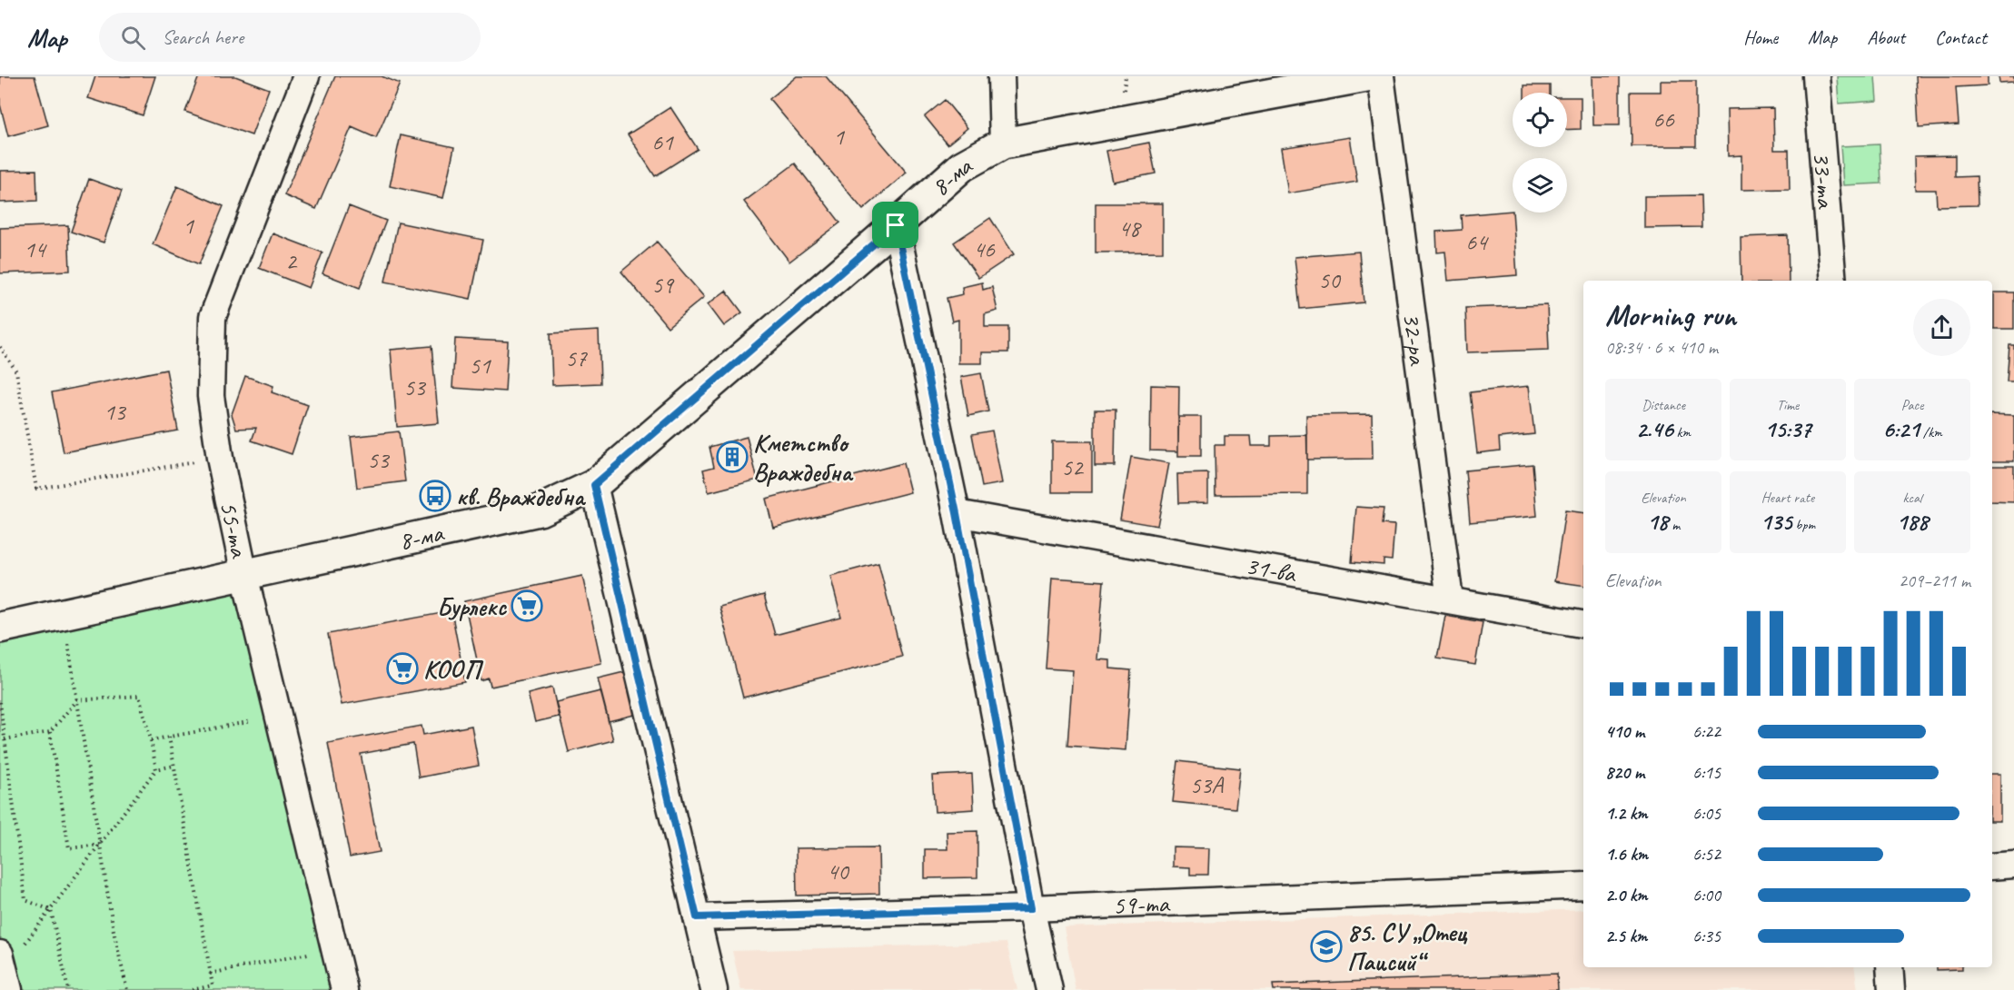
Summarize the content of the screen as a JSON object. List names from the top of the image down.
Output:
{
  "streets": {
    "street": [
      "8-ма",
      "33-та",
      "32-ра",
      "55-та",
      "31-ва",
      "59-та"
    ]
  },
  "crossings": [
    ["8-ма", "55-та"],
    ["32-ра", "31-ва"]
  ],
  "places": {
    "building": ["Кметство Враждебна"],
    "bus stop": ["кв. Враждебна"],
    "supermarket": ["Бурлекс", "КООП"],
    "school or university": ["85. СУ „Отец Паисий“"]
  },
  "house_numbers": [
    "66",
    "1",
    "61",
    "1",
    "48",
    "64",
    "14",
    "46",
    "2",
    "50",
    "59",
    "57",
    "51",
    "53",
    "13",
    "53",
    "52",
    "53А",
    "40"
  ],
  "page": {
    "header": "Map",
    "search": "Search here",
    "nav": [
      "Home",
      "Map",
      "About",
      "Contact"
    ],
    "heading": ["Morning run", "08:34 · 6 × 410 m"],
    "stats": [
      ["Distance", "2.46 km"],
      ["Time", "15:37"],
      ["Pace", "6:21 /km"],
      ["Elevation", "18 m"],
      ["Heart rate", "135 bpm"],
      ["kcal", "188"]
    ],
    "chart": ["Elevation", "209–211 m"],
    "list": [
      {
        "name": "410 m",
        "note": "6:22"
      },
      {
        "name": "820 m",
        "note": "6:15"
      },
      {
        "name": "1.2 km",
        "note": "6:05"
      },
      {
        "name": "1.6 km",
        "note": "6:52"
      },
      {
        "name": "2.0 km",
        "note": "6:00"
      },
      {
        "name": "2.5 km",
        "note": "6:35"
      }
    ]
  }
}
